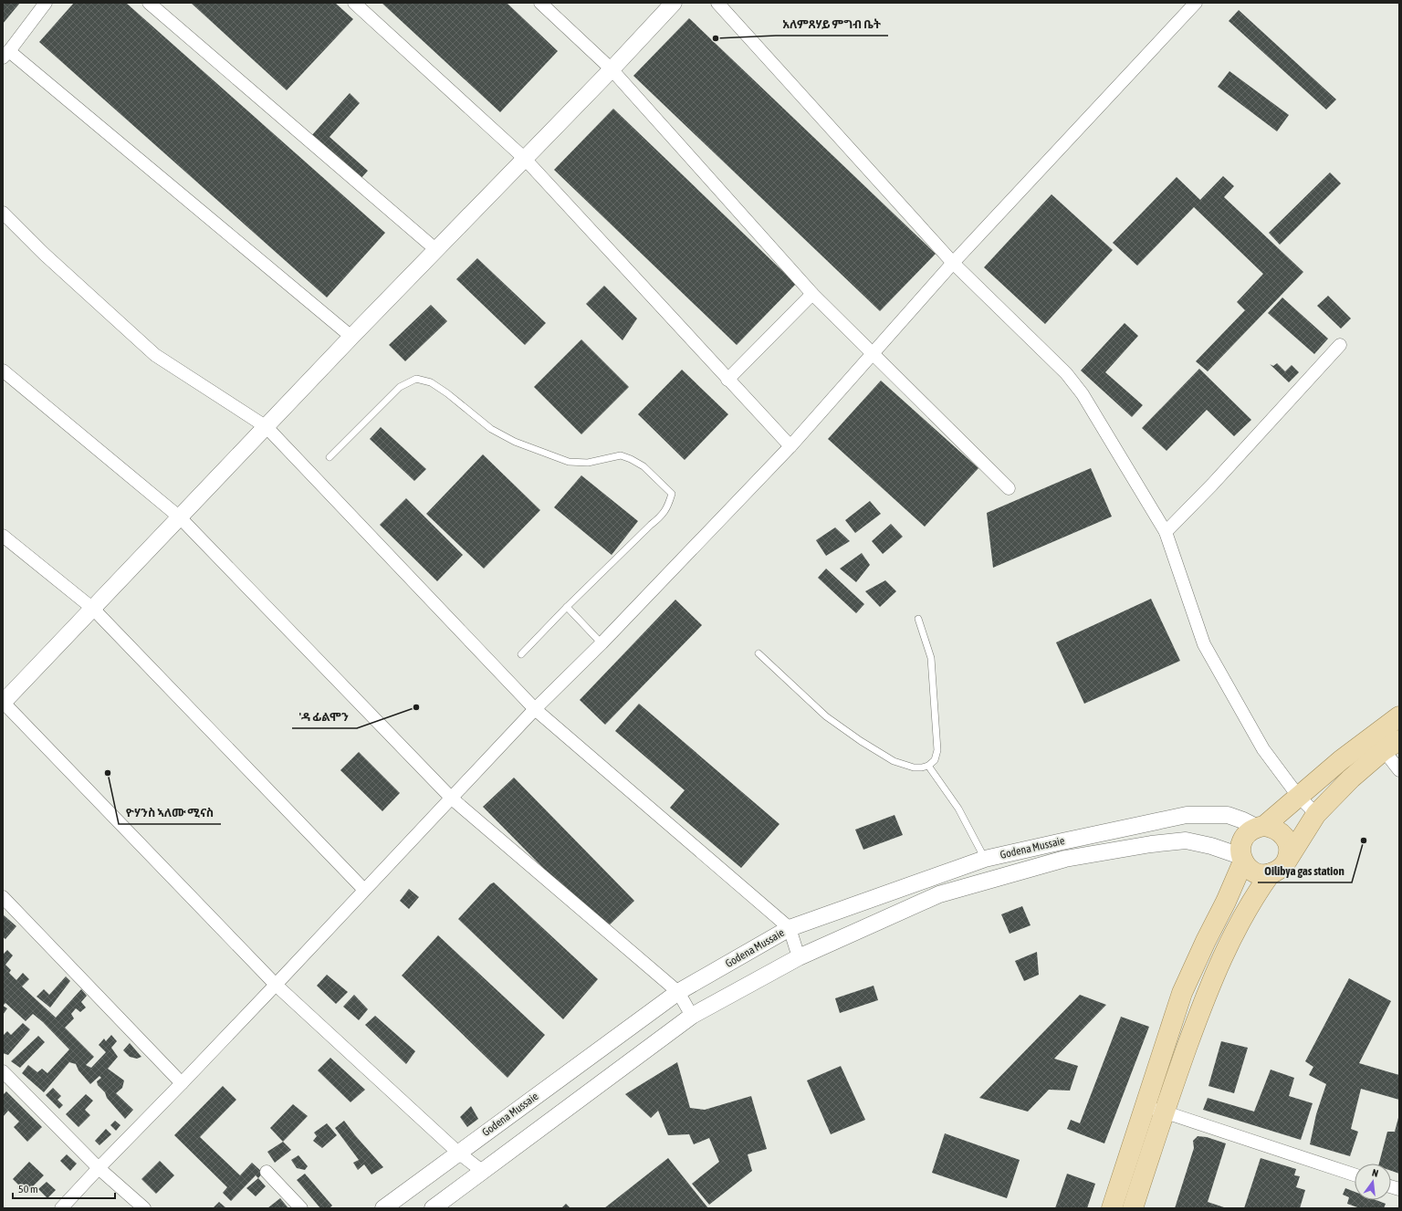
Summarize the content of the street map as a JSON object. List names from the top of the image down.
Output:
{
  "streets": {
    "street": ["Godena Mussaie"]
  },
  "places": [
    "አለምጸሃይ ምግብ ቤት",
    "'ዳ ፊልሞን",
    "ዮሃንስ ኣለሙ ሚናስ",
    "Oilibya gas station"
  ],
  "scale_bar": "50 m",
  "north": "top"
}
